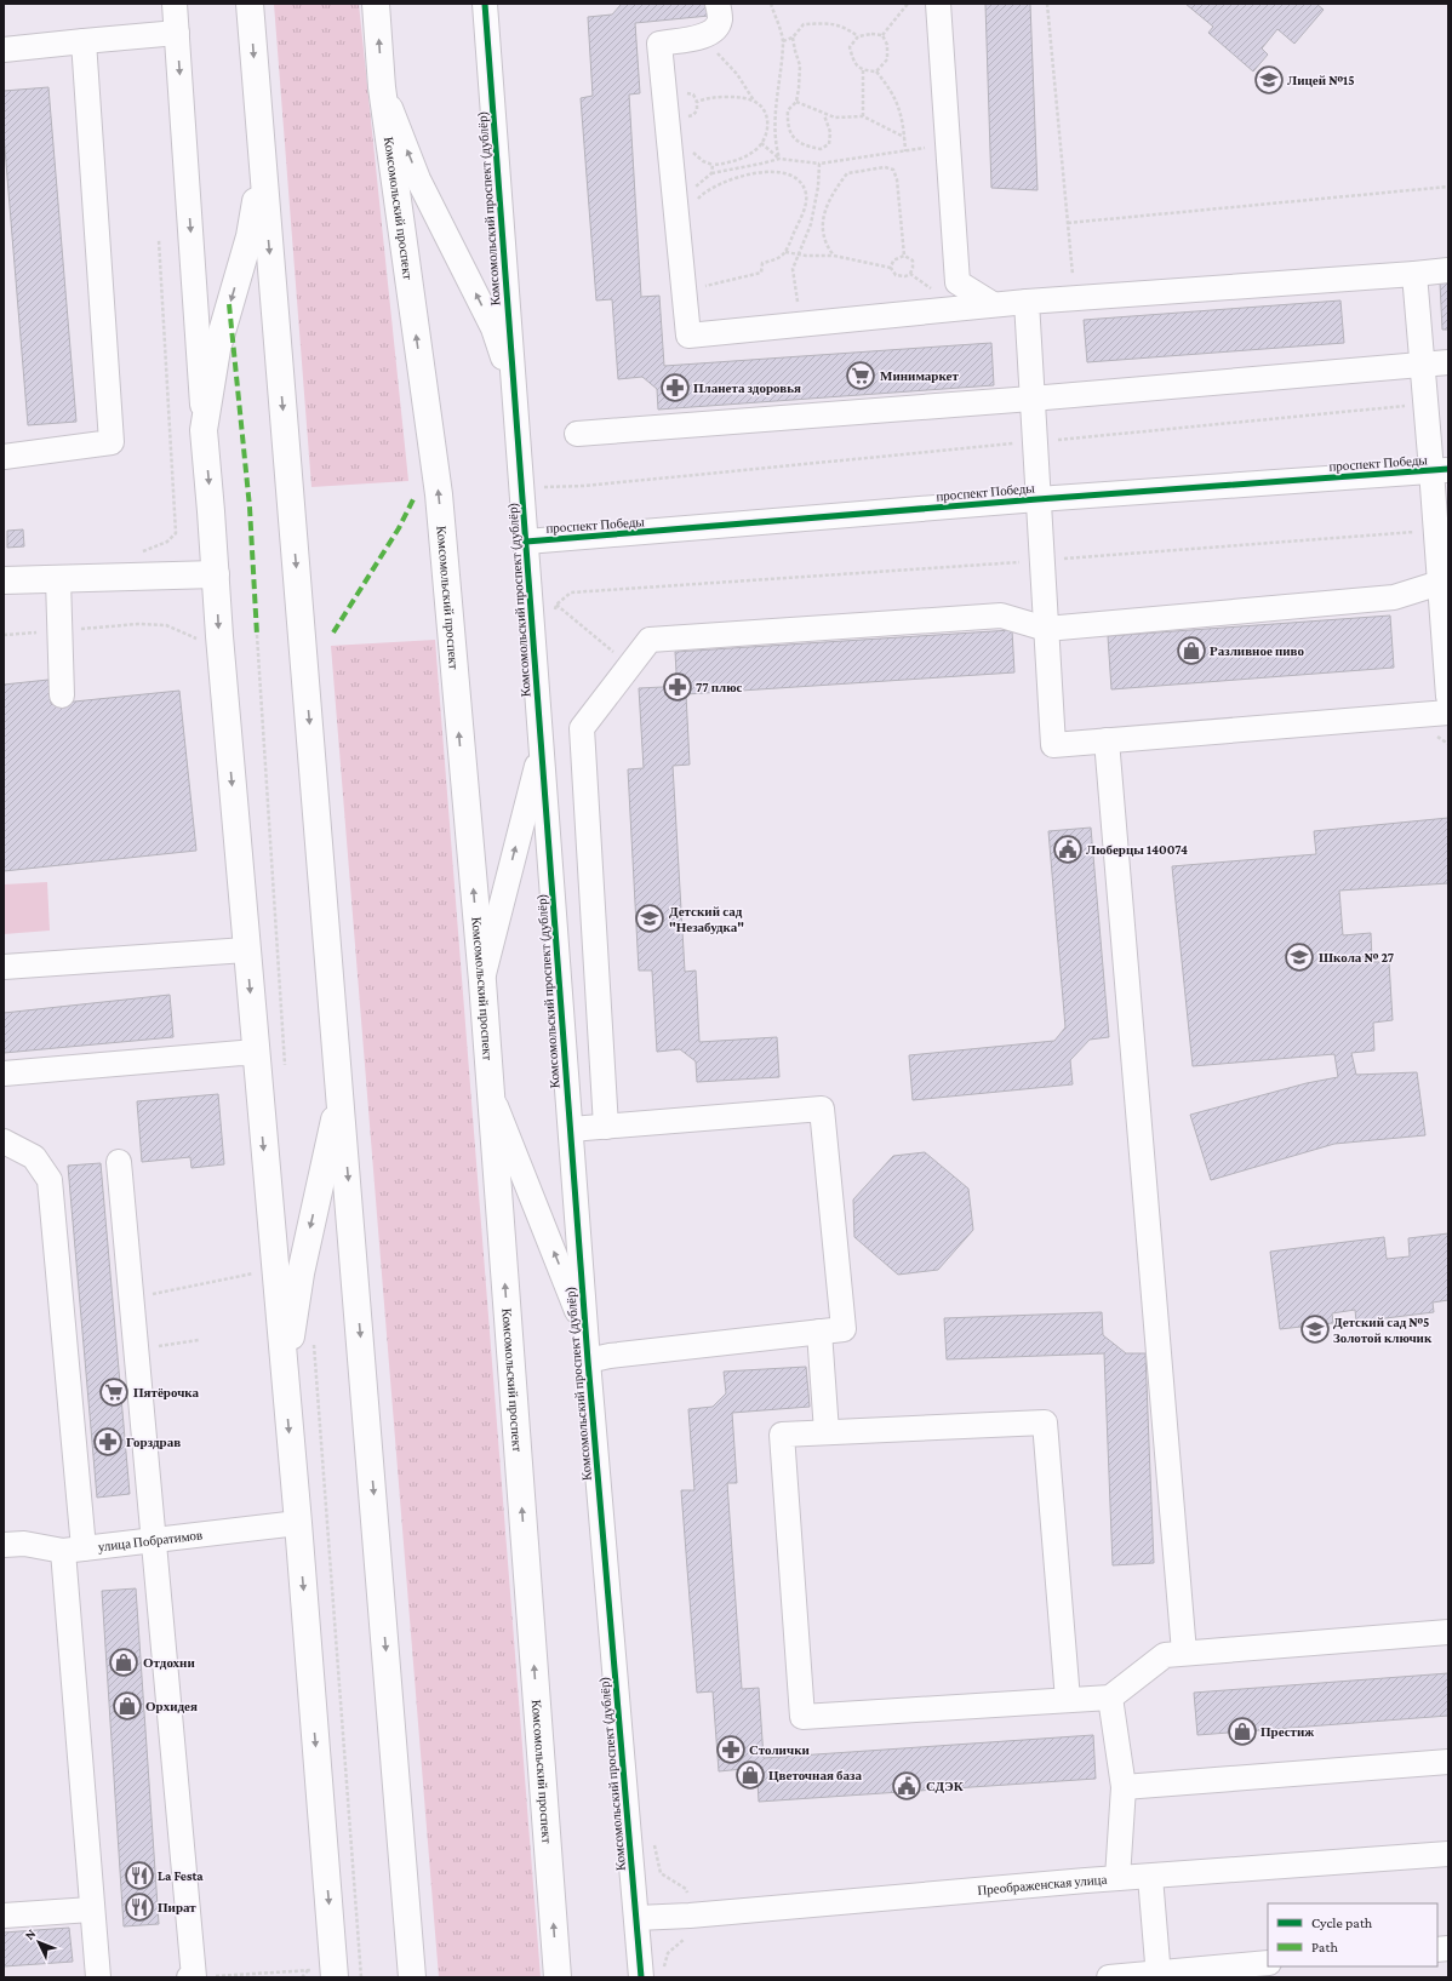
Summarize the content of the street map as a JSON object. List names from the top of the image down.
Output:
{
  "streets": {
    "main road": ["Комсомольский проспект"],
    "street": [
      "Комсомольский проспект (дублёр)",
      "проспект Победы",
      "улица Побратимов",
      "Преображенская улица"
    ]
  },
  "crossings": [
    ["Комсомольский проспект (дублёр)", "проспект Победы"],
    ["Комсомольский проспект (дублёр)", "Преображенская улица"]
  ],
  "places": {
    "school or university": [
      "Лицей №15",
      "Детский сад \"Незабудка\"",
      "Школа № 27",
      "Детский сад №5 Золотой ключик"
    ],
    "supermarket": ["Минимаркет", "Пятёрочка"],
    "pharmacy": [
      "Планета здоровья",
      "77 плюс",
      "Горздрав",
      "Столички"
    ],
    "shop": [
      "Разливное пиво",
      "Отдохни",
      "Орхидея",
      "Престиж",
      "Цветочная база"
    ],
    "public building": ["Люберцы 140074", "СДЭК"],
    "restaurant": ["La Festa", "Пират"]
  },
  "legend": ["Cycle path", "Path"],
  "north": "top left"
}
